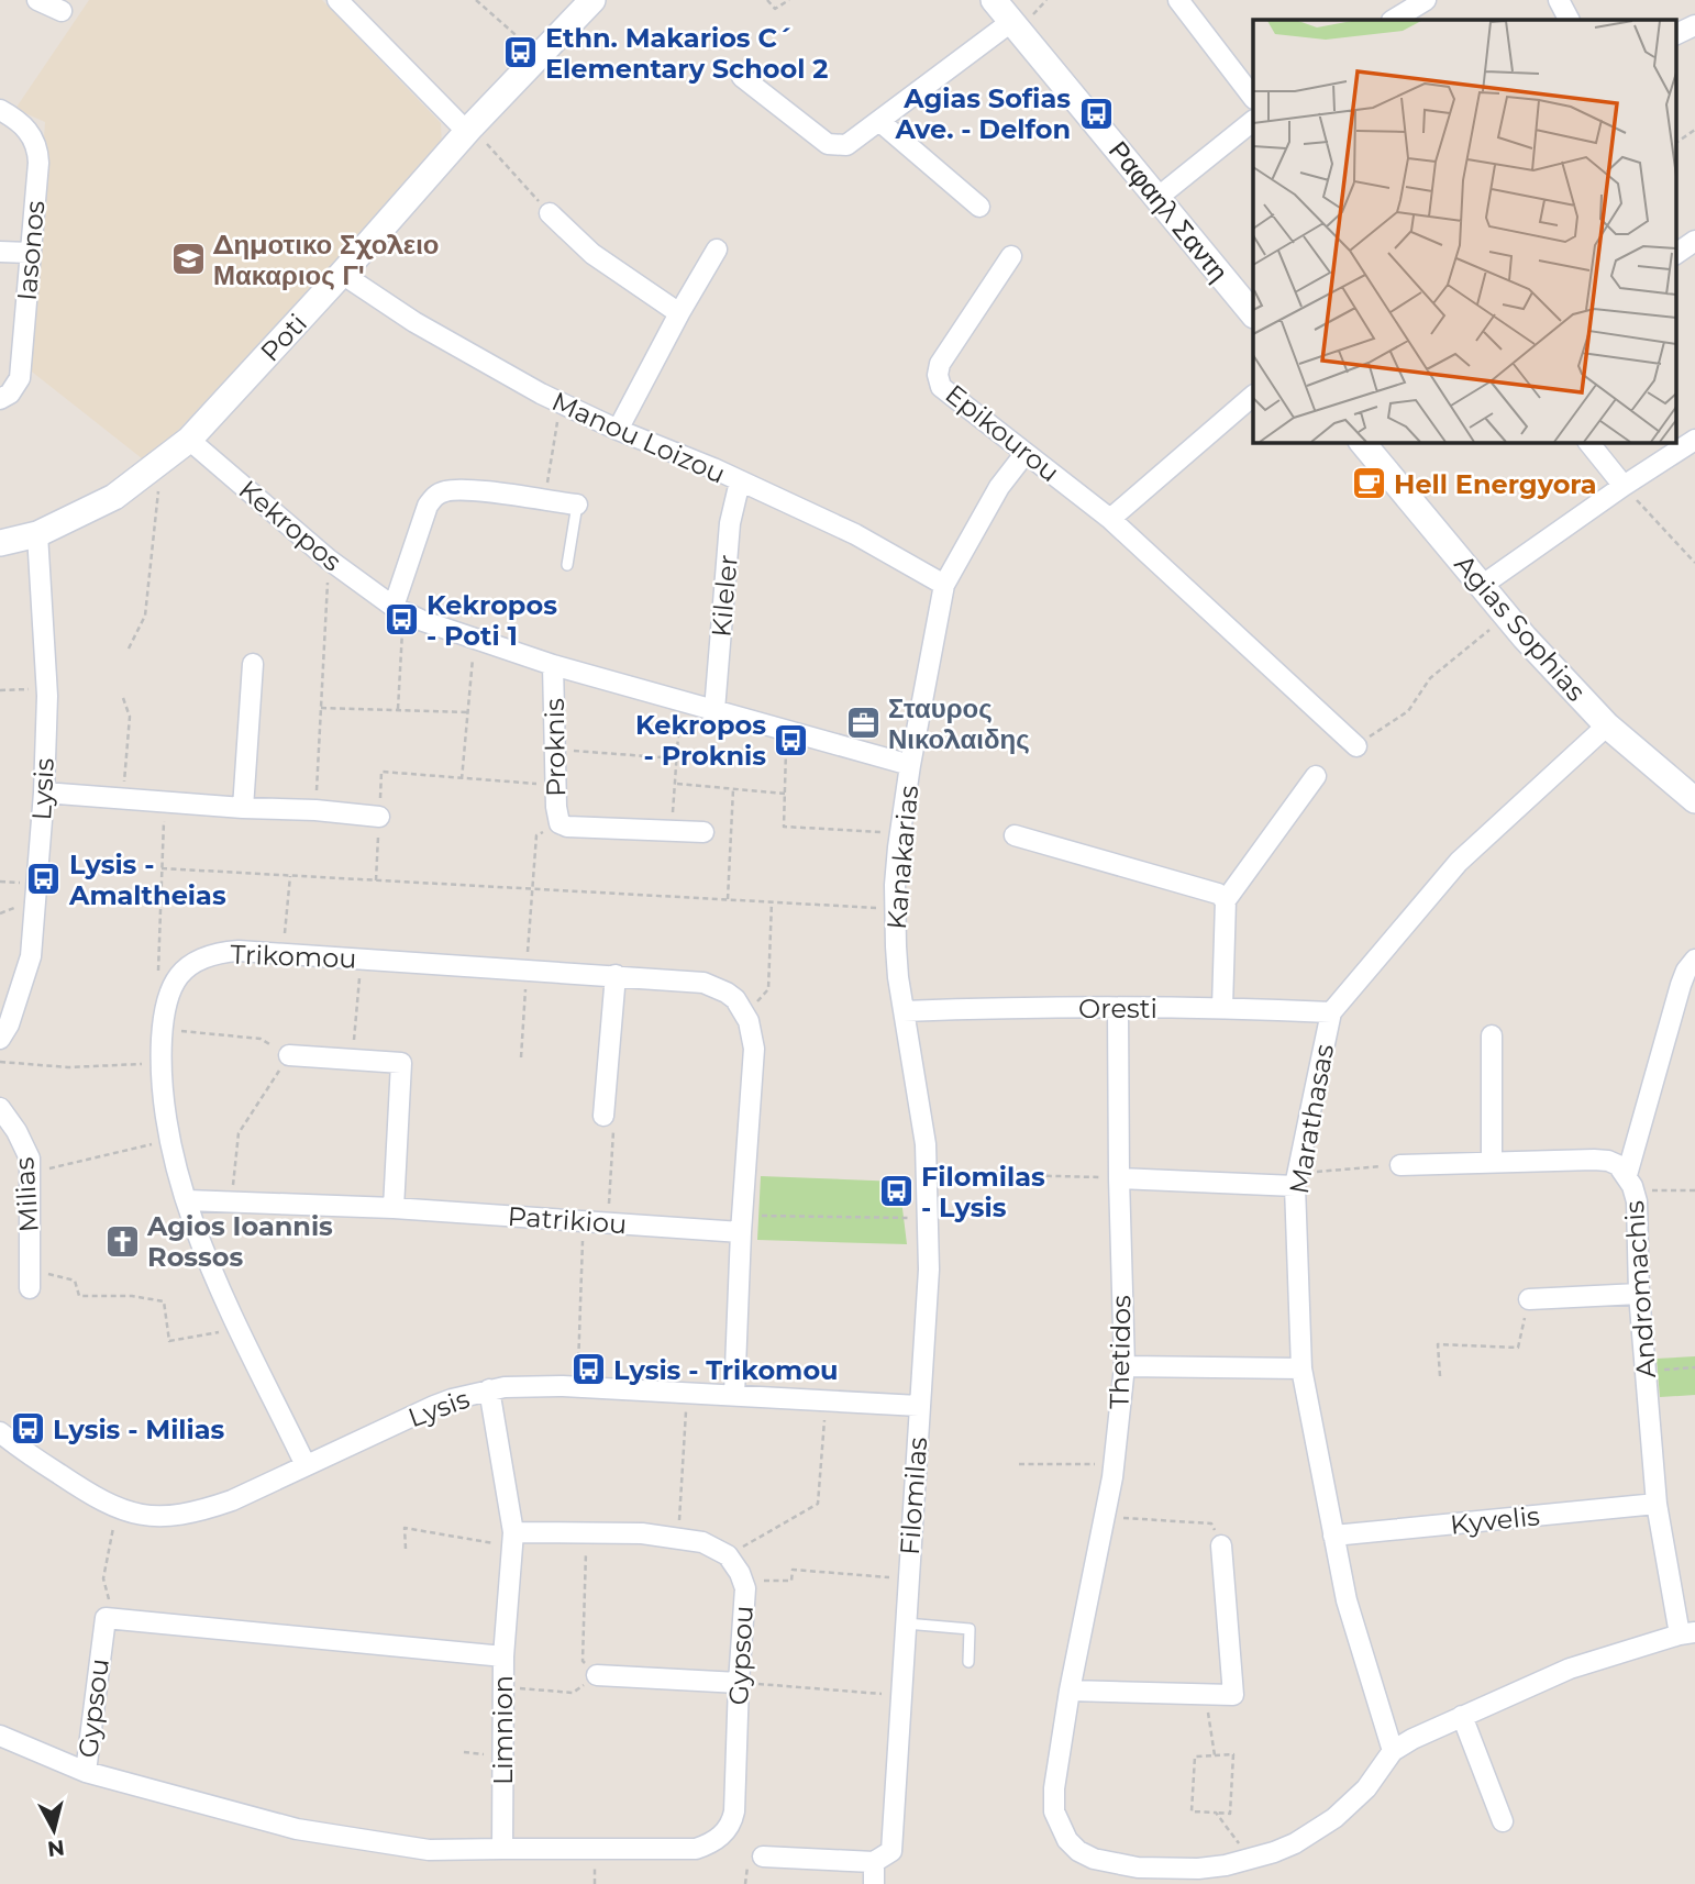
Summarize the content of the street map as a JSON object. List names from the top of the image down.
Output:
{
  "streets": {
    "street": [
      "Ραφαηλ Σαντη",
      "Iasonos",
      "Poti",
      "Epikourou",
      "Manou Loizou",
      "Kekropos",
      "Kileler",
      "Agias Sophias",
      "Proknis",
      "Lysis",
      "Kanakarias",
      "Trikomou",
      "Oresti",
      "Marathasas",
      "Milias",
      "Patrikiou",
      "Andromachis",
      "Thetidos",
      "Filomilas",
      "Kyvelis",
      "Gypsou",
      "Limnion"
    ]
  },
  "crossings": [
    ["Poti", "Manou Loizou"],
    ["Poti", "Kekropos"],
    ["Poti", "Lysis"],
    ["Epikourou", "Kanakarias"],
    ["Manou Loizou", "Kileler"],
    ["Manou Loizou", "Kanakarias"],
    ["Kekropos", "Kileler"],
    ["Kekropos", "Proknis"],
    ["Kekropos", "Kanakarias"],
    ["Agias Sophias", "Marathasas"],
    ["Lysis", "Trikomou"],
    ["Lysis", "Filomilas"],
    ["Lysis", "Limnion"],
    ["Kanakarias", "Oresti"],
    ["Kanakarias", "Filomilas"],
    ["Trikomou", "Patrikiou"],
    ["Oresti", "Marathasas"],
    ["Oresti", "Thetidos"],
    ["Oresti", "Filomilas"],
    ["Marathasas", "Thetidos"],
    ["Marathasas", "Kyvelis"],
    ["Andromachis", "Kyvelis"],
    ["Gypsou", "Limnion"]
  ],
  "places": {
    "bus stop": [
      "Ethn. Makarios C´ Elementary School 2",
      "Agias Sofias Ave. - Delfon",
      "Kekropos - Poti 1",
      "Kekropos - Proknis",
      "Lysis - Amaltheias",
      "Filomilas - Lysis",
      "Lysis - Trikomou",
      "Lysis - Milias"
    ],
    "school or university": ["Δημοτικο Σχολειο Μακαριος Γ'"],
    "cafe": ["Hell Energyora"],
    "office": ["Σταυρος Νικολαιδης"],
    "church": ["Agios Ioannis Rossos"]
  },
  "north": "bottom"
}
